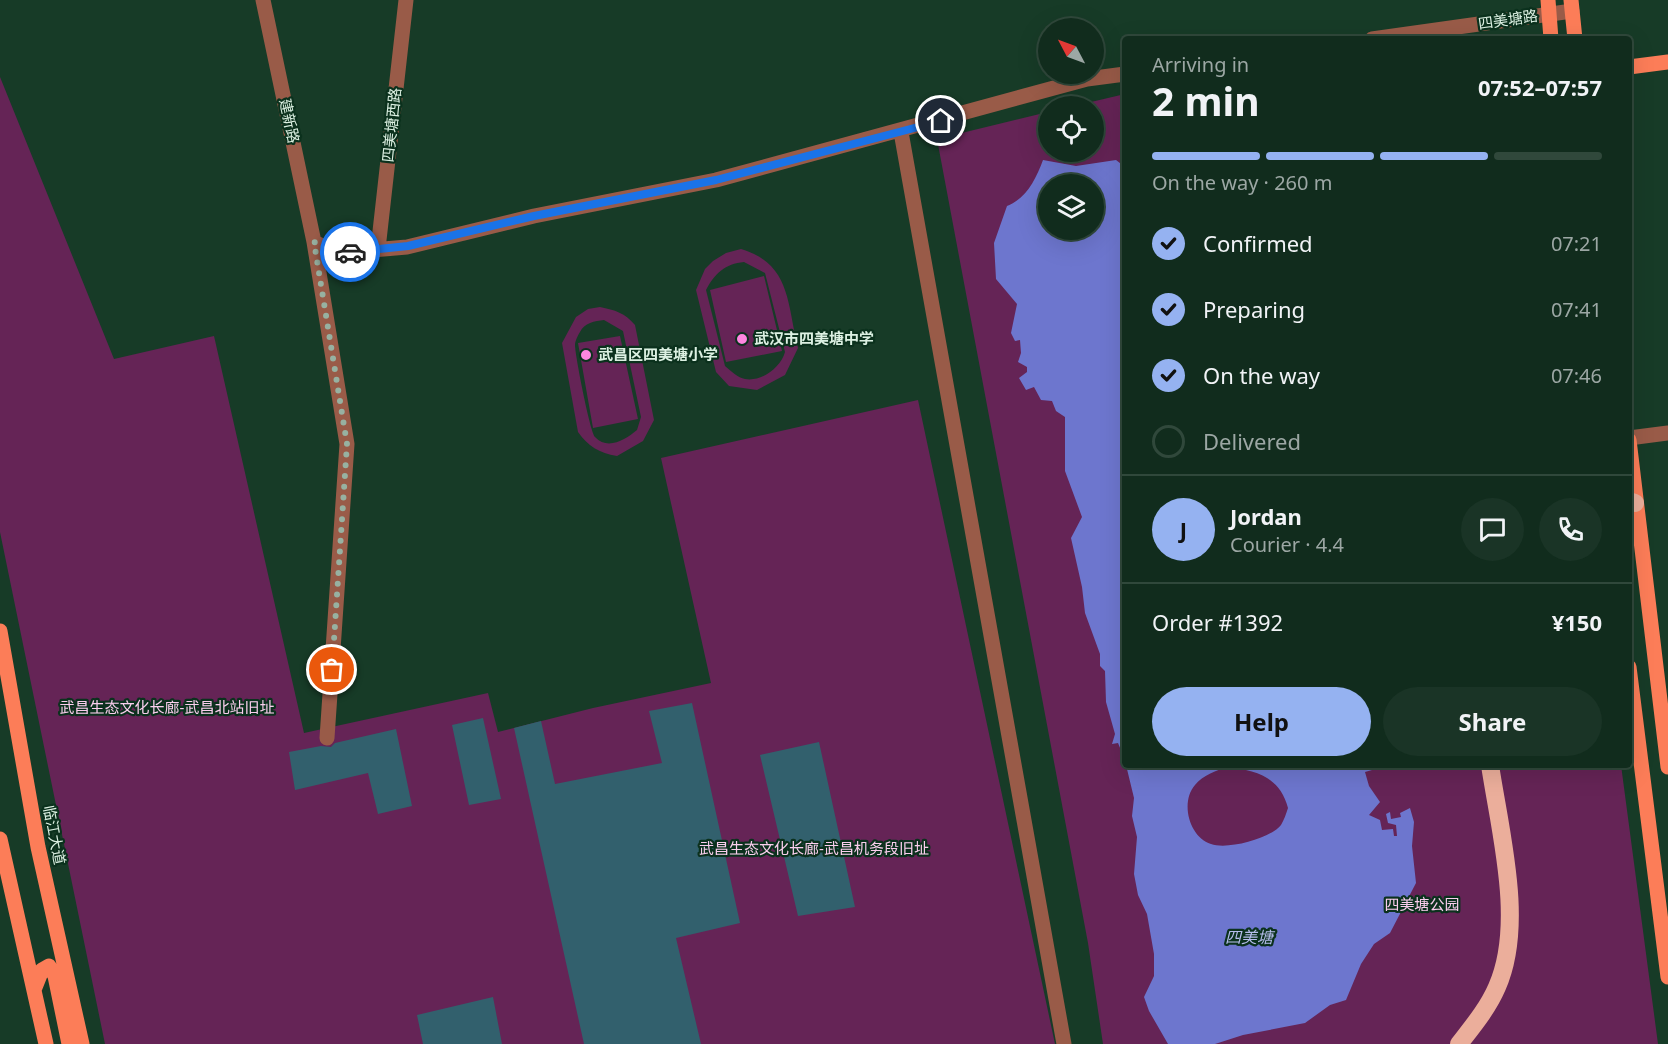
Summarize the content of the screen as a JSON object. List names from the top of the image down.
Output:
{
  "streets": {
    "main road": ["临江大道"],
    "street": ["四美塘路", "建新路", "四美塘西路"]
  },
  "water": ["四美塘"],
  "parks": ["武昌生态文化长廊-武昌北站旧址", "武昌生态文化长廊-武昌机务段旧址", "四美塘公园"],
  "places": ["武汉市四美塘中学", "武昌区四美塘小学"],
  "north": "top left",
  "page": {
    "heading": ["2 min", "Arriving in", "07:52–07:57"],
    "panel": [
      "Jordan",
      "Courier · 4.4",
      "Order #1392",
      "¥150"
    ],
    "bar": "On the way · 260 m",
    "list": [
      ["Confirmed", "07:21"],
      ["Preparing", "07:41"],
      ["On the way", "07:46"],
      "Delivered"
    ],
    "round": "J",
    "buttons": ["Help", "Share"]
  }
}
